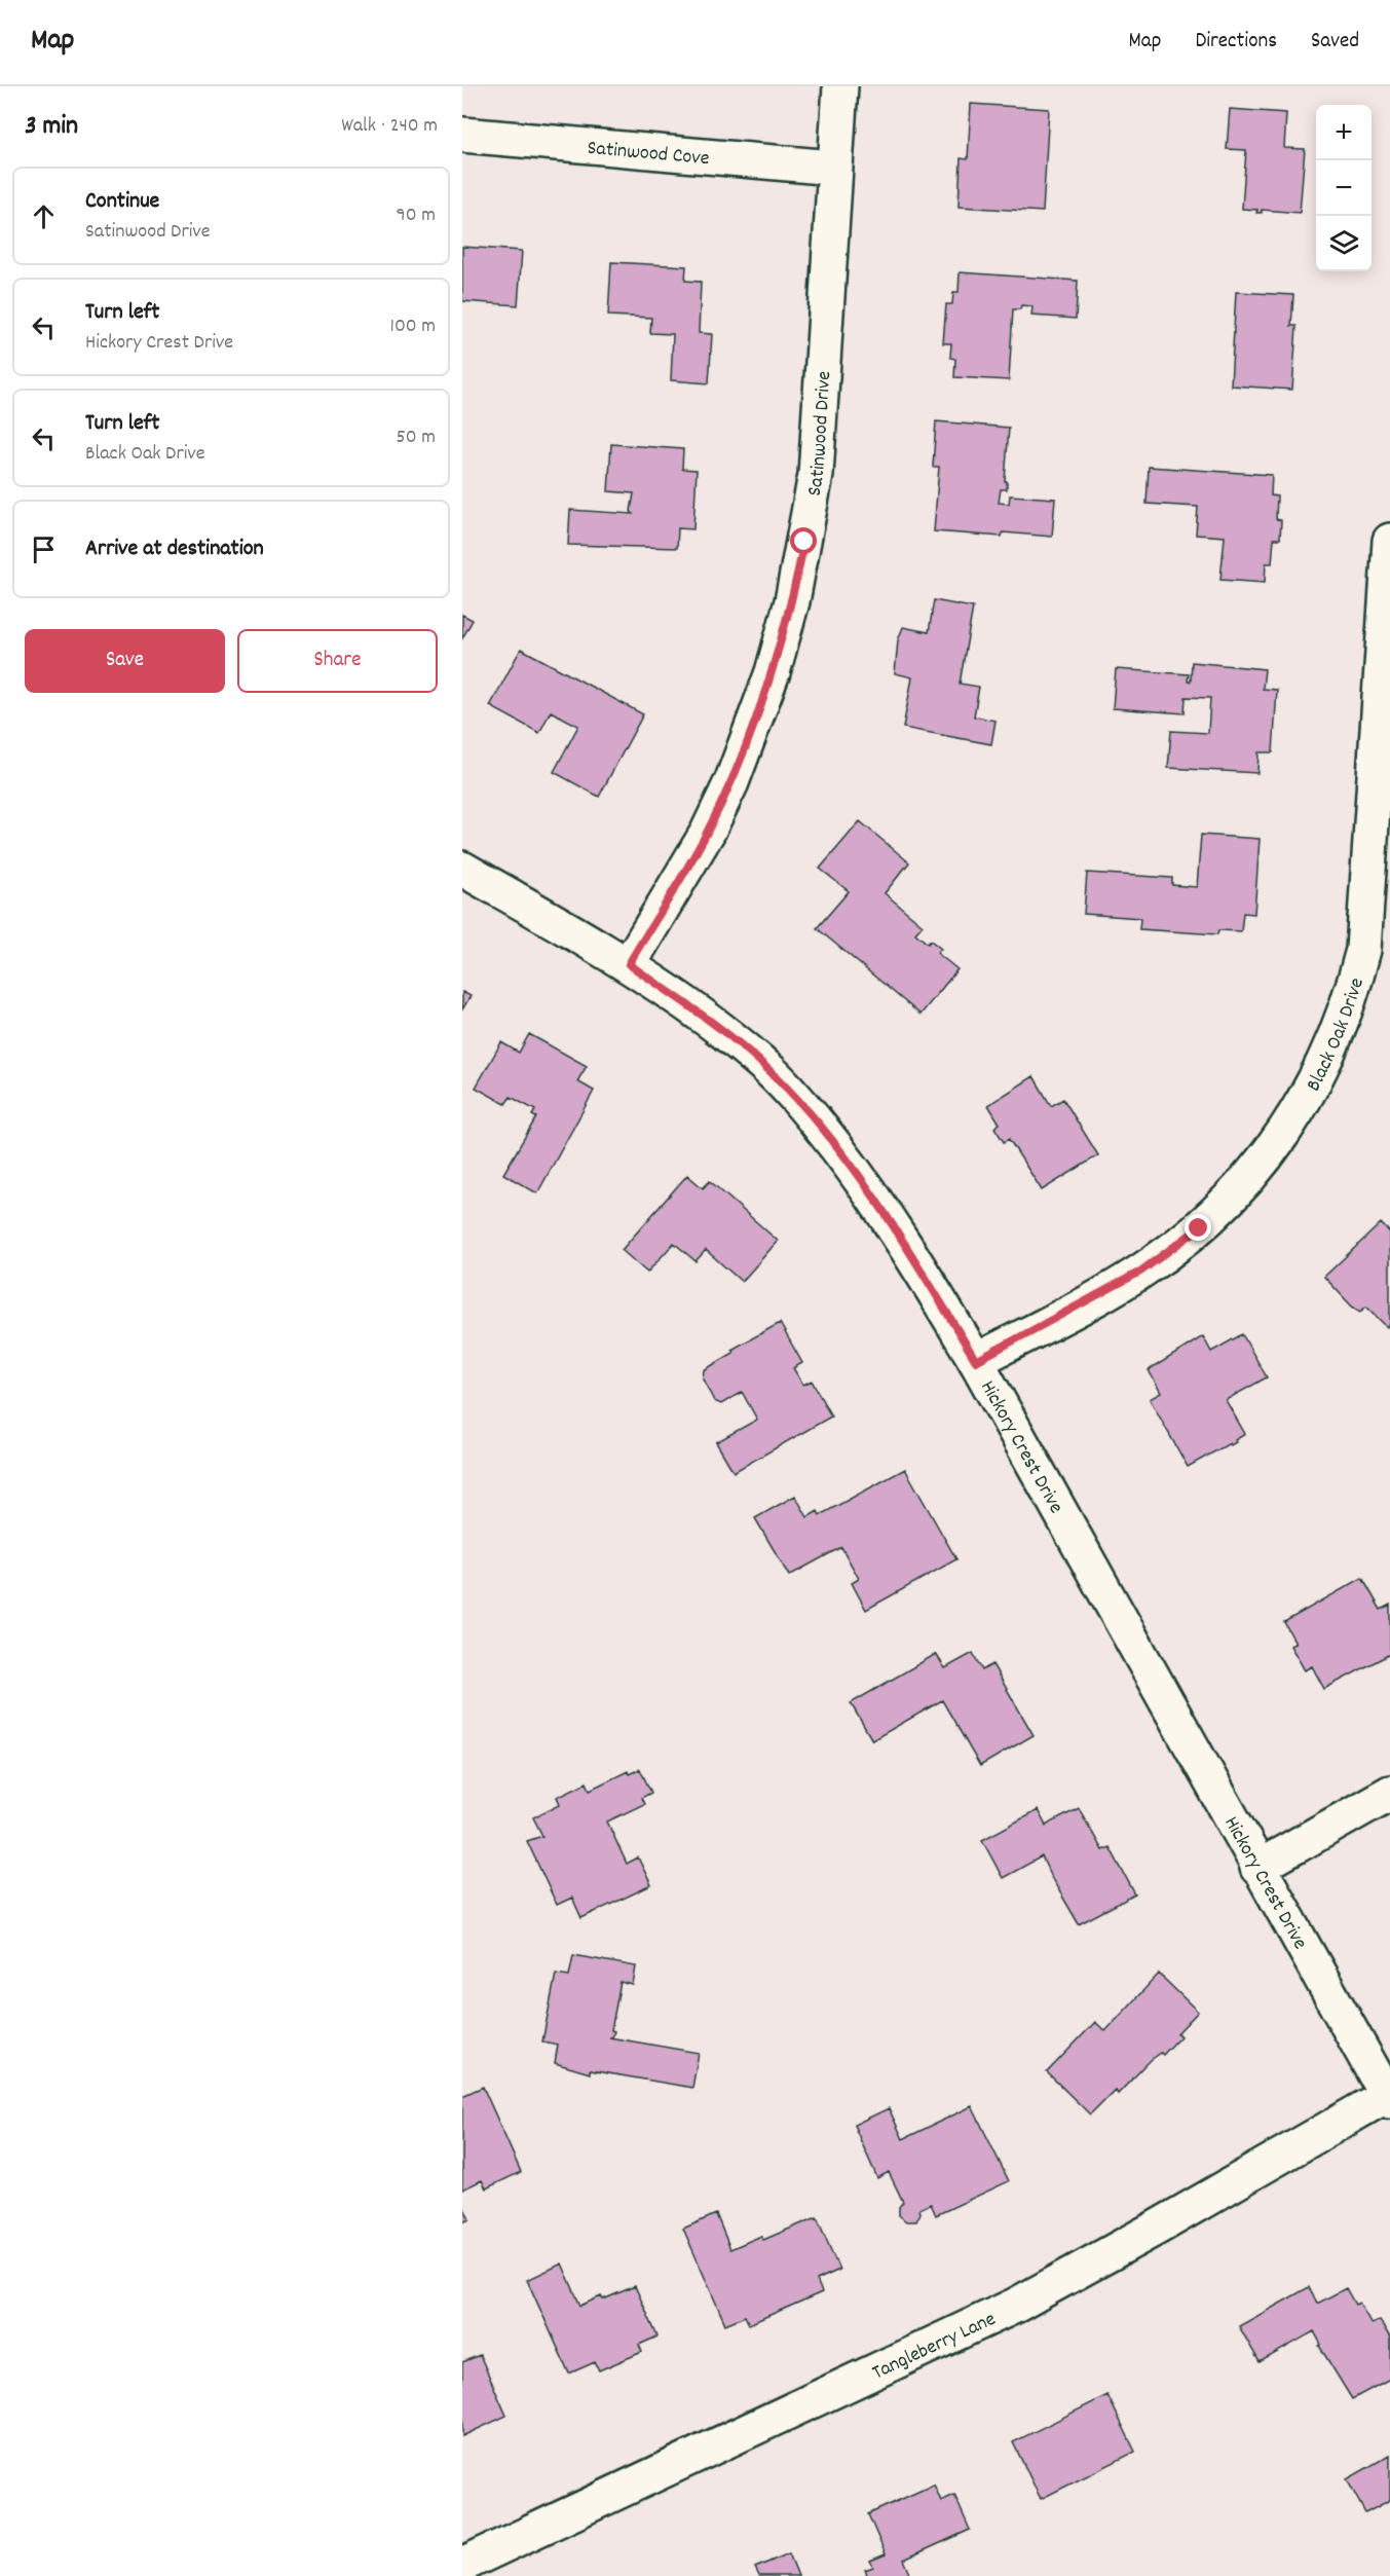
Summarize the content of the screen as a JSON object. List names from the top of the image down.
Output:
{
  "streets": {
    "street": [
      "Satinwood Cove",
      "Satinwood Drive",
      "Black Oak Drive",
      "Hickory Crest Drive",
      "Tangleberry Lane"
    ]
  },
  "crossings": [
    ["Satinwood Cove", "Satinwood Drive"],
    ["Satinwood Drive", "Hickory Crest Drive"],
    ["Black Oak Drive", "Hickory Crest Drive"],
    ["Hickory Crest Drive", "Tangleberry Lane"]
  ],
  "page": {
    "header": "Map",
    "nav": ["Map", "Directions", "Saved"],
    "heading": ["3 min", "Walk · 240 m"],
    "map_buttons": ["+", "−"],
    "list": [
      ["Continue", "Satinwood Drive", "90 m"],
      ["Turn left", "Hickory Crest Drive", "100 m"],
      ["Turn left", "Black Oak Drive", "50 m"],
      "Arrive at destination"
    ],
    "buttons": ["Save", "Share"]
  }
}
